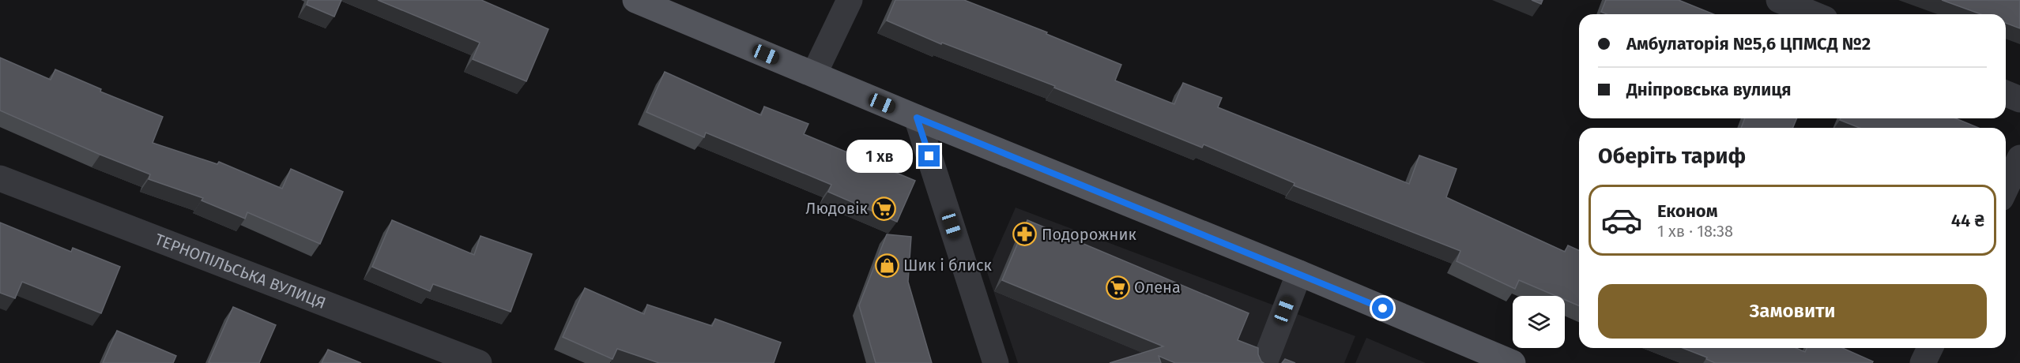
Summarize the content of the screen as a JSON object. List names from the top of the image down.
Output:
{
  "streets": {
    "street": ["ТЕРНОПІЛЬСЬКА ВУЛИЦЯ"]
  },
  "places": {
    "supermarket": ["Людовік", "Олена"],
    "pharmacy": ["Подорожник"],
    "shop": ["Шик і блиск"]
  },
  "page": {
    "banner": ["Амбулаторія №5,6 ЦПМСД №2", "Дніпровська вулиця"],
    "heading": "Оберіть тариф",
    "bubble": "1 хв",
    "list": [
      {
        "name": "Економ",
        "note": "1 хв · 18:38",
        "value": "44 ₴"
      }
    ],
    "buttons": "Замовити"
  }
}
